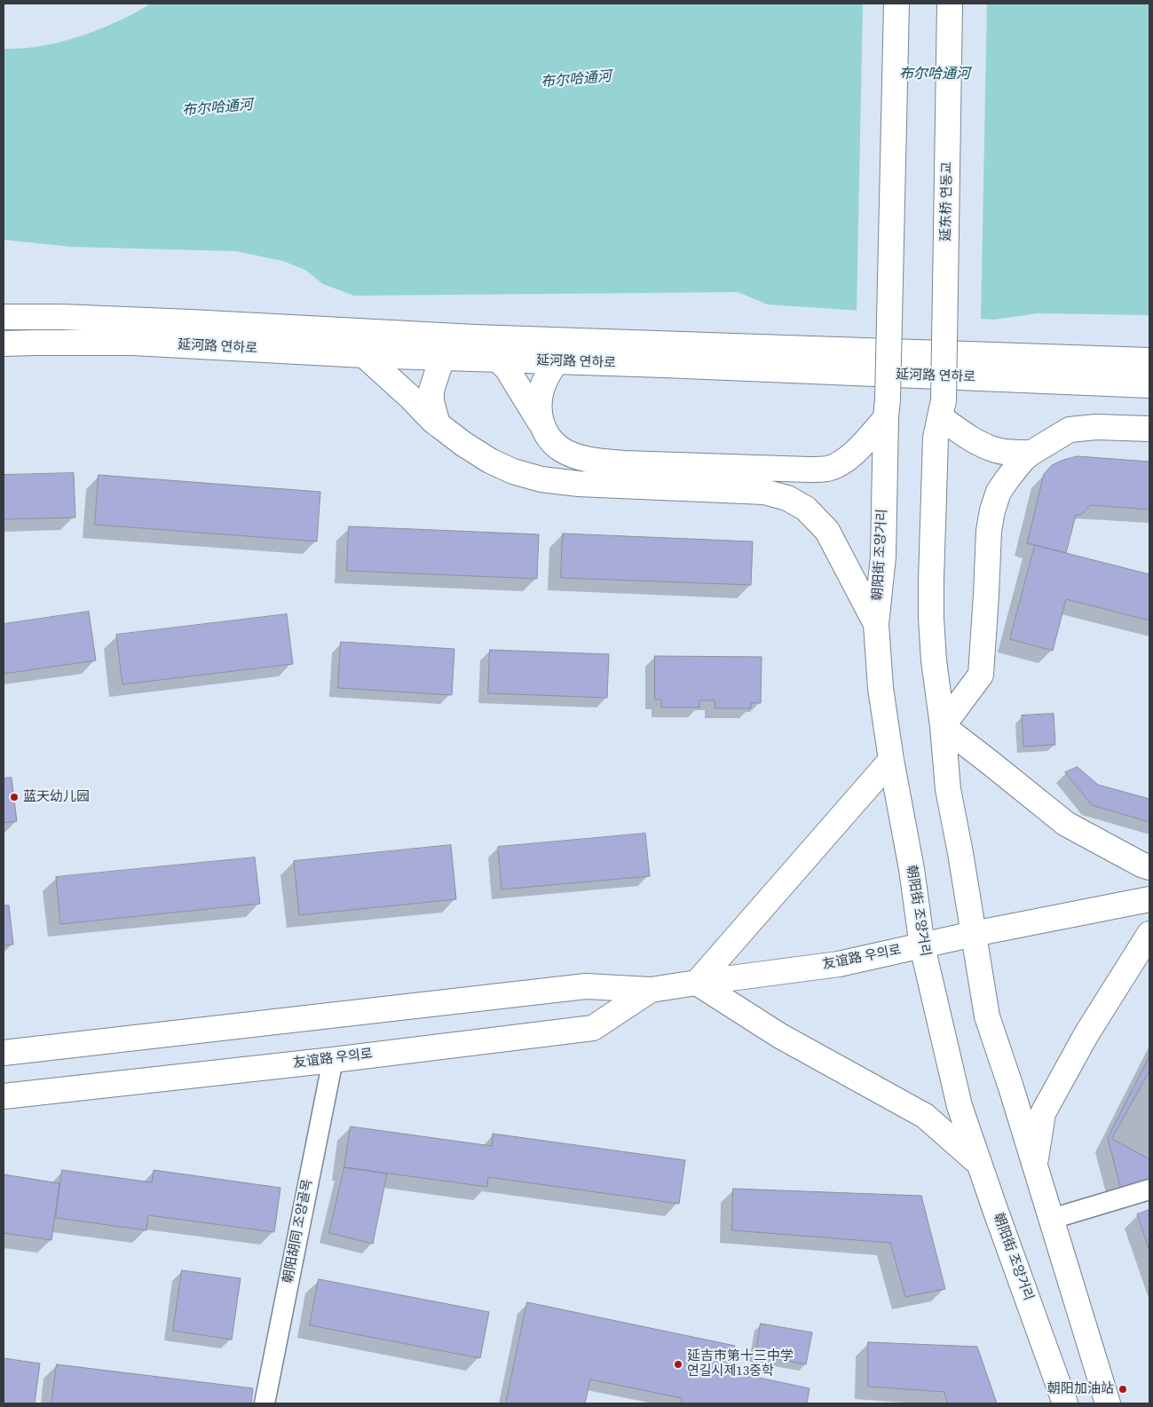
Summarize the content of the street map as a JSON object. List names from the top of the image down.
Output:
{
  "streets": {
    "main road": [
      "延东桥 연동교",
      "延河路 연하로",
      "朝阳街 조양거리",
      "友谊路 우의로"
    ],
    "street": ["朝阳胡同 조양골목"]
  },
  "crossings": [
    ["朝阳街 조양거리", "友谊路 우의로"],
    ["友谊路 우의로", "朝阳胡同 조양골목"]
  ],
  "water": ["布尔哈通河"],
  "places": ["蓝天幼儿园", "延吉市第十三中学 연길시제13중학", "朝阳加油站"]
}
